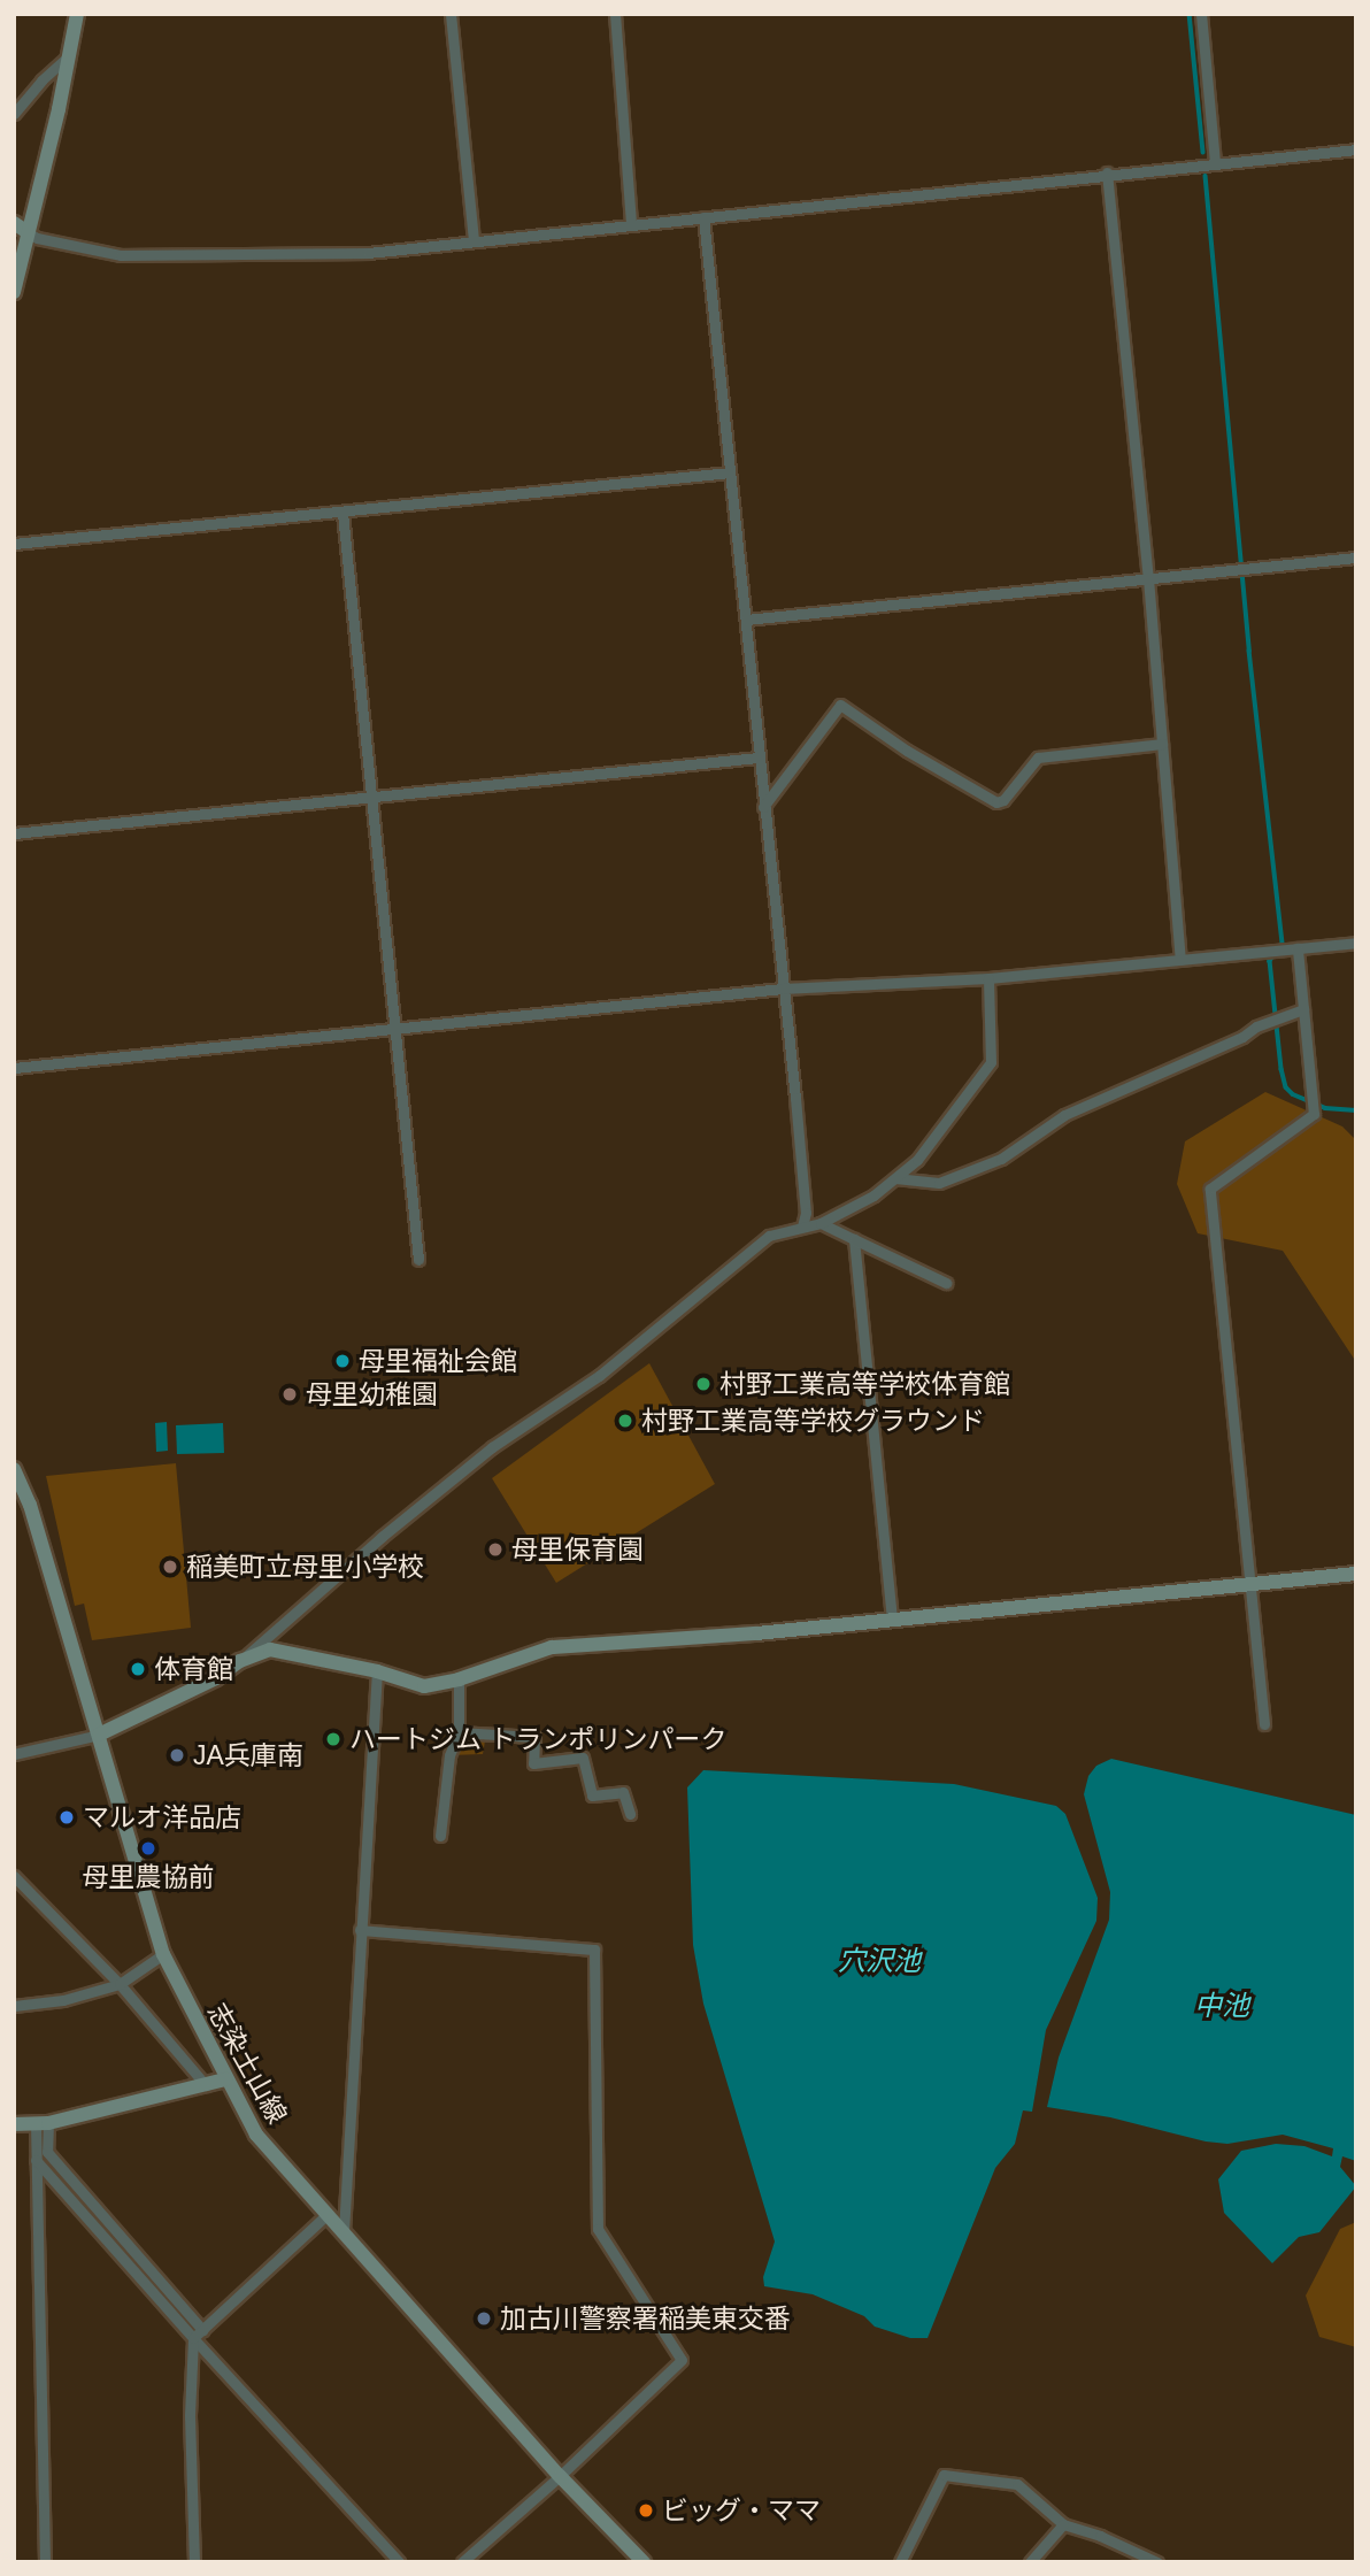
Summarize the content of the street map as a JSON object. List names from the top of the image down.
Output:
{
  "streets": {
    "main road": ["志染土山線"]
  },
  "water": ["穴沢池", "中池"],
  "places": [
    "母里福祉会館",
    "村野工業高等学校体育館",
    "母里幼稚園",
    "村野工業高等学校グラウンド",
    "母里保育園",
    "稲美町立母里小学校",
    "体育館",
    "ハートジム トランポリンパーク",
    "JA兵庫南",
    "マルオ洋品店",
    "母里農協前",
    "加古川警察署稲美東交番",
    "ビッグ・ママ"
  ]
}
